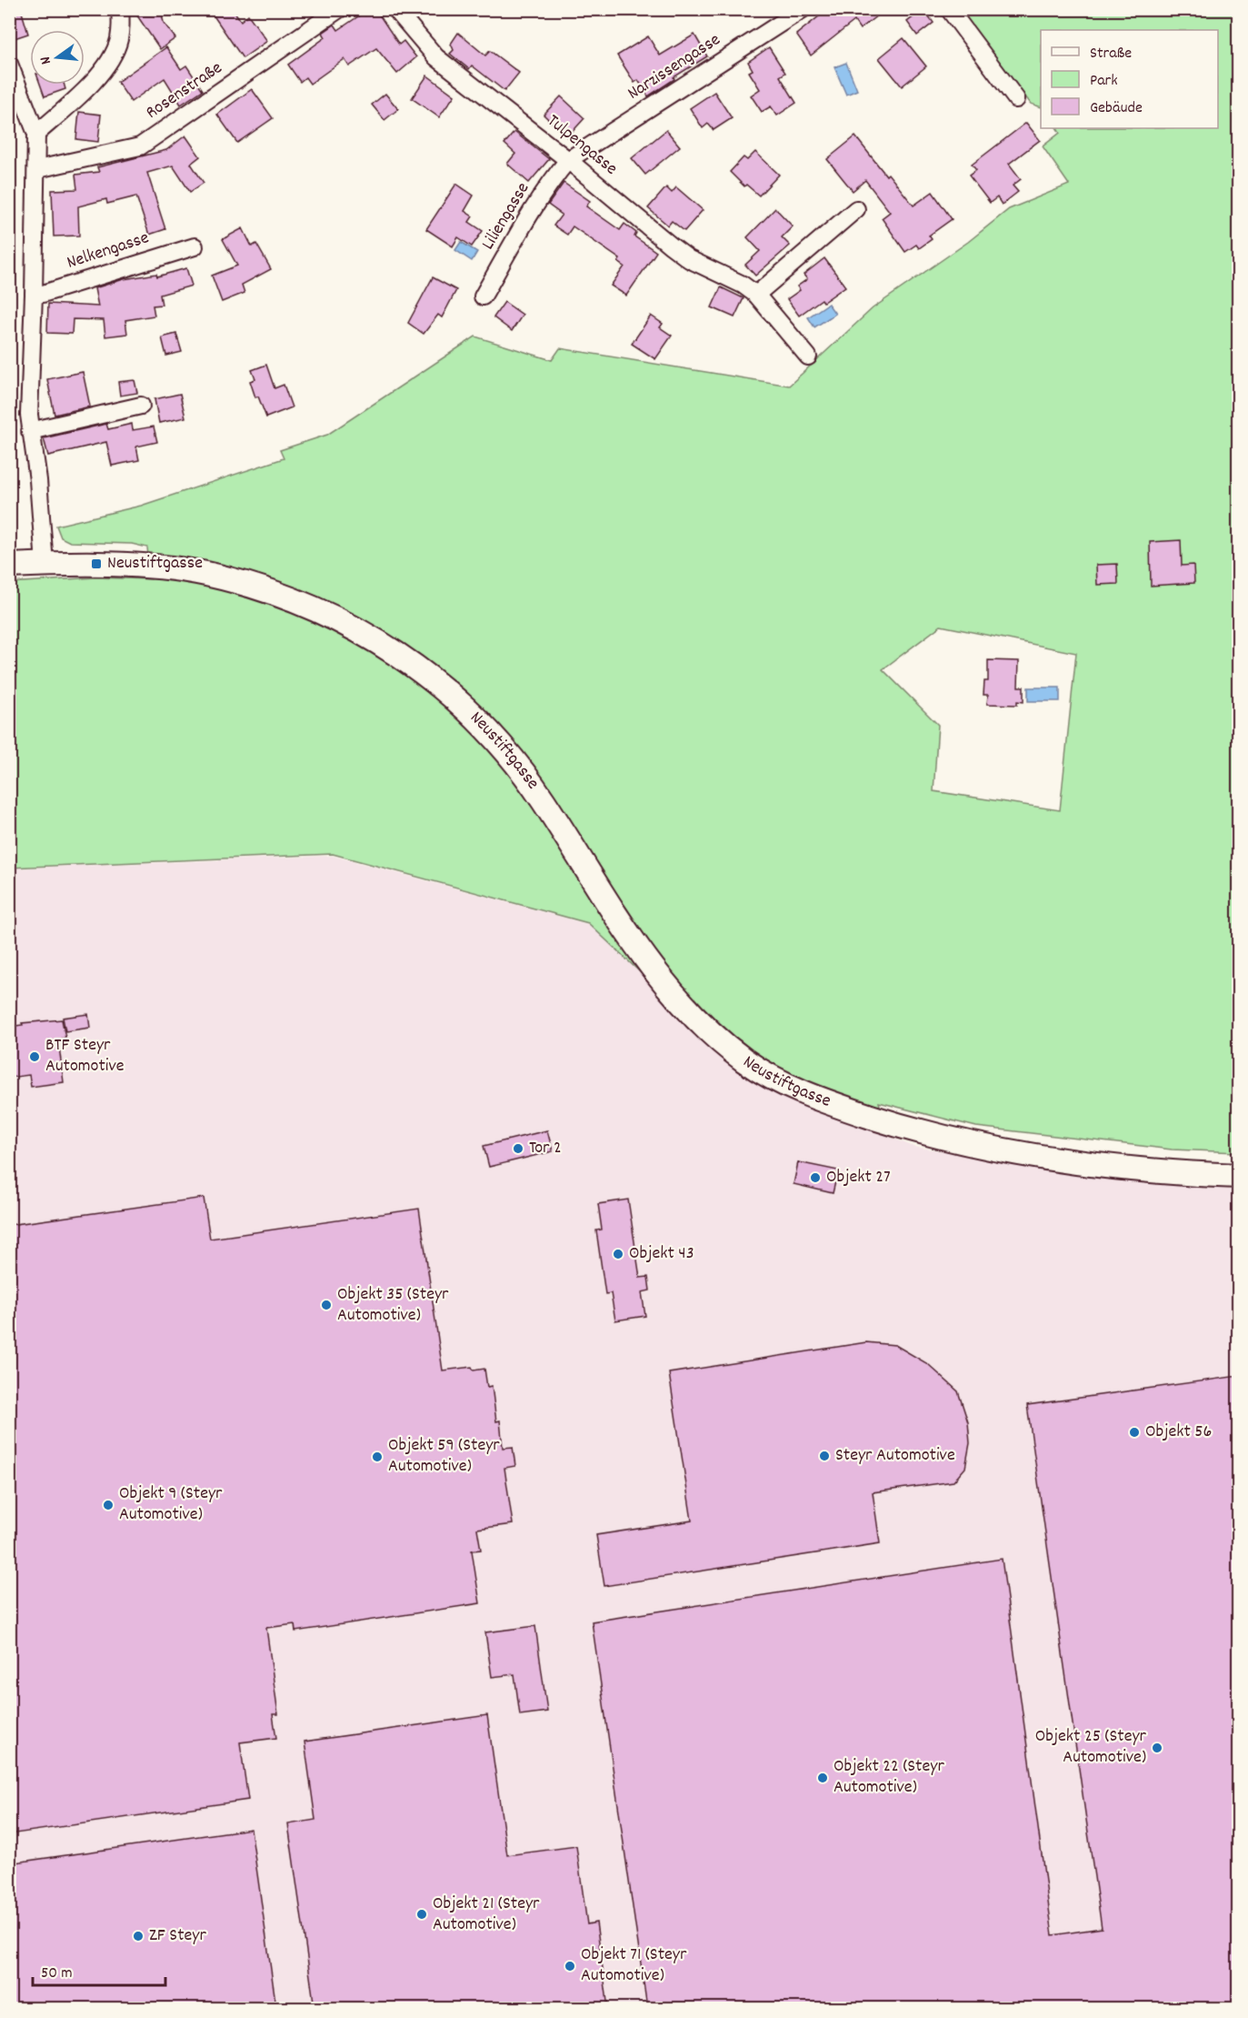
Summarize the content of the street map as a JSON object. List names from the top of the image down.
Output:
{
  "streets": {
    "street": [
      "Narzissengasse",
      "Rosenstraße",
      "Tulpengasse",
      "Liliengasse",
      "Nelkengasse",
      "Neustiftgasse"
    ]
  },
  "crossings": [
    ["Narzissengasse", "Tulpengasse"],
    ["Narzissengasse", "Liliengasse"],
    ["Tulpengasse", "Liliengasse"]
  ],
  "places": {
    "transit": ["Neustiftgasse"],
    "other": [
      "BTF Steyr Automotive",
      "Tor 2",
      "Objekt 27",
      "Objekt 43",
      "Objekt 35 (Steyr Automotive)",
      "Objekt 56",
      "Steyr Automotive",
      "Objekt 59 (Steyr Automotive)",
      "Objekt 9 (Steyr Automotive)",
      "Objekt 25 (Steyr Automotive)",
      "Objekt 22 (Steyr Automotive)",
      "Objekt 21 (Steyr Automotive)",
      "ZF Steyr",
      "Objekt 71 (Steyr Automotive)"
    ]
  },
  "legend": ["Straße", "Park", "Gebäude"],
  "scale_bar": "50 m",
  "north": "left"
}
